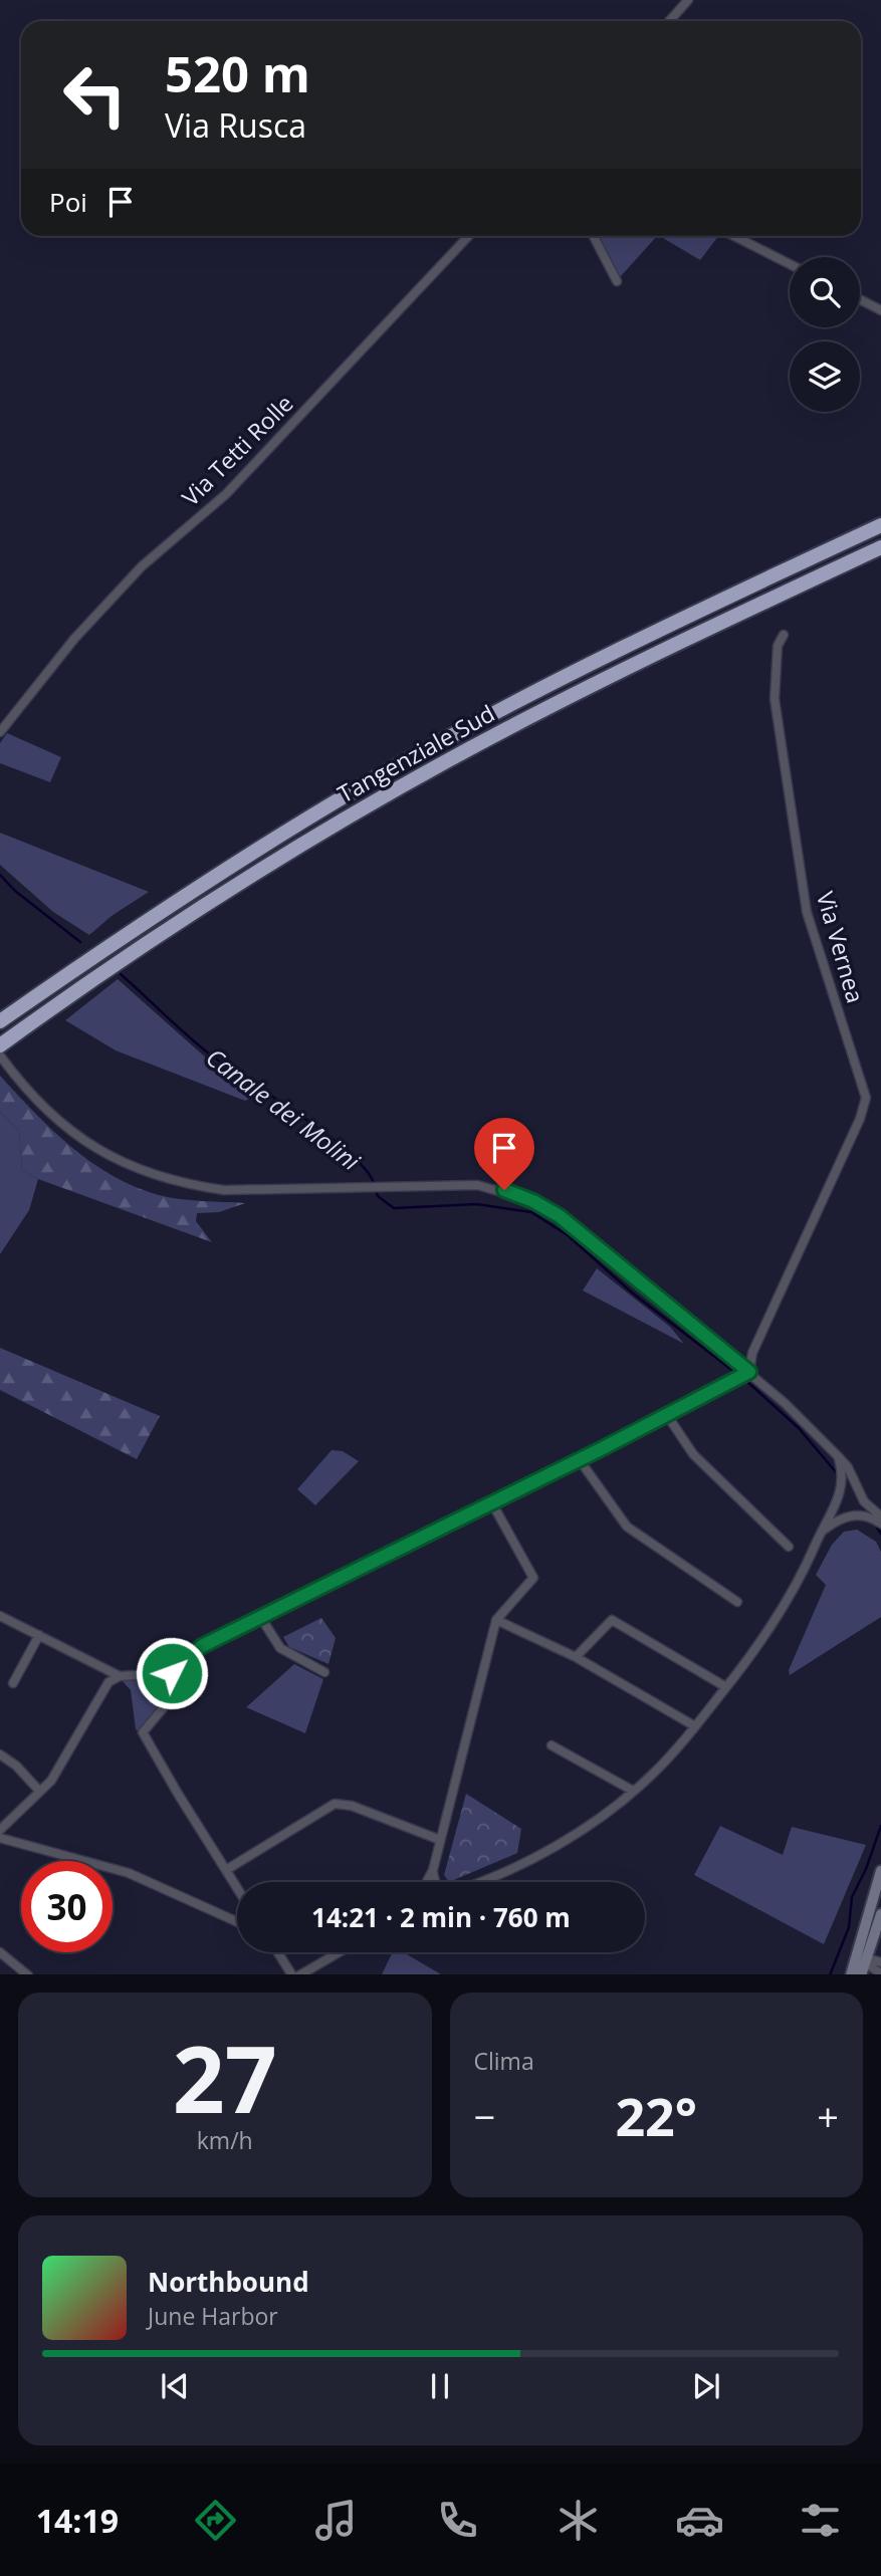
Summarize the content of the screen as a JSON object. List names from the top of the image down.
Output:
{
  "streets": {
    "highway": ["Tangenziale Sud"],
    "street": ["Via Tetti Rolle", "Via Vernea"]
  },
  "water": ["Canale dei Molini"],
  "page": {
    "turn": ["520 m", "Via Rusca"],
    "then": "Poi",
    "limit": "30",
    "trip": "14:21 · 2 min · 760 m",
    "tile": [
      ["27", "km/h"],
      "Clima"
    ],
    "heat": ["−", "22°", "+"],
    "song": ["Northbound", "June Harbor"],
    "tabs": "14:19"
  }
}
